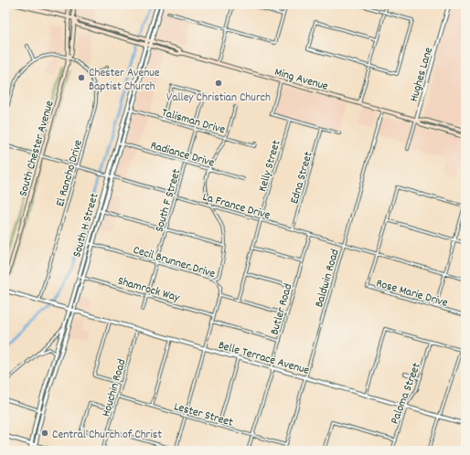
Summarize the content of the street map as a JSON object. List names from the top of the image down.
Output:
{
  "streets": {
    "main road": ["Ming Avenue", "South Chester Avenue"],
    "street": [
      "Hughes Lane",
      "Talisman Drive",
      "Radiance Drive",
      "Kelly Street",
      "El Rancho Drive",
      "Edna Street",
      "South F Street",
      "La France Drive",
      "South H Street",
      "Cecil Brunner Drive",
      "Baldwin Road",
      "Shamrock Way",
      "Rose Marie Drive",
      "Butler Road",
      "Belle Terrace Avenue",
      "Houchin Road",
      "Paloma Street",
      "Lester Street"
    ]
  },
  "crossings": [
    ["Hughes Lane", "Ming Avenue"],
    ["Ming Avenue", "South Chester Avenue"],
    ["Ming Avenue", "South H Street"],
    ["Ming Avenue", "Baldwin Road"],
    ["Talisman Drive", "South F Street"],
    ["Talisman Drive", "South H Street"],
    ["South Chester Avenue", "La France Drive"],
    ["Radiance Drive", "South F Street"],
    ["Radiance Drive", "South H Street"],
    ["Kelly Street", "La France Drive"],
    ["Kelly Street", "Cecil Brunner Drive"],
    ["El Rancho Drive", "La France Drive"],
    ["El Rancho Drive", "Belle Terrace Avenue"],
    ["Edna Street", "La France Drive"],
    ["South F Street", "La France Drive"],
    ["South F Street", "Cecil Brunner Drive"],
    ["South F Street", "Shamrock Way"],
    ["La France Drive", "South H Street"],
    ["La France Drive", "Baldwin Road"],
    ["La France Drive", "Rose Marie Drive"],
    ["La France Drive", "Butler Road"],
    ["South H Street", "Cecil Brunner Drive"],
    ["South H Street", "Shamrock Way"],
    ["South H Street", "Belle Terrace Avenue"],
    ["Cecil Brunner Drive", "Butler Road"],
    ["Baldwin Road", "Belle Terrace Avenue"],
    ["Baldwin Road", "Lester Street"],
    ["Butler Road", "Belle Terrace Avenue"],
    ["Butler Road", "Lester Street"],
    ["Belle Terrace Avenue", "Houchin Road"],
    ["Belle Terrace Avenue", "Paloma Street"],
    ["Houchin Road", "Lester Street"]
  ],
  "places": ["Chester Avenue Baptist Church", "Valley Christian Church", "Central Church of Christ"]
}
